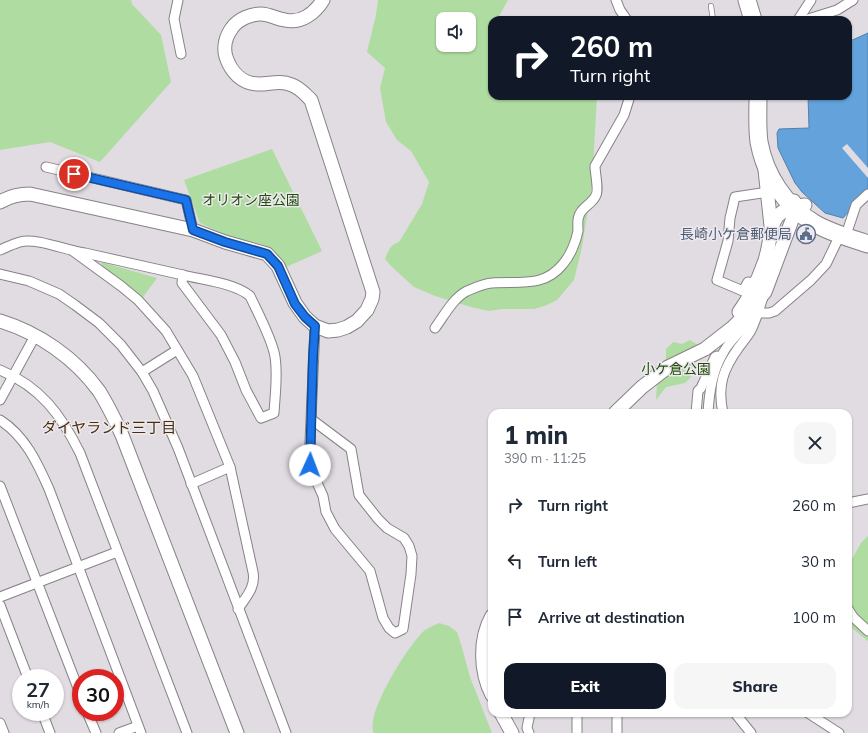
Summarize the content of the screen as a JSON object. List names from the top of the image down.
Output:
{
  "districts": ["ダイヤランド三丁目"],
  "parks": ["オリオン座公園", "小ケ倉公園"],
  "places": {
    "public building": ["長崎小ケ倉郵便局"]
  },
  "page": {
    "turn": ["260 m", "Turn right"],
    "heading": ["1 min", "390 m · 11:25"],
    "list": [
      {
        "name": "Turn right",
        "value": "260 m"
      },
      {
        "name": "Turn left",
        "value": "30 m"
      },
      {
        "name": "Arrive at destination",
        "value": "100 m"
      }
    ],
    "buttons": ["Exit", "Share"],
    "speed": "27 km/h",
    "limit": "30"
  }
}
